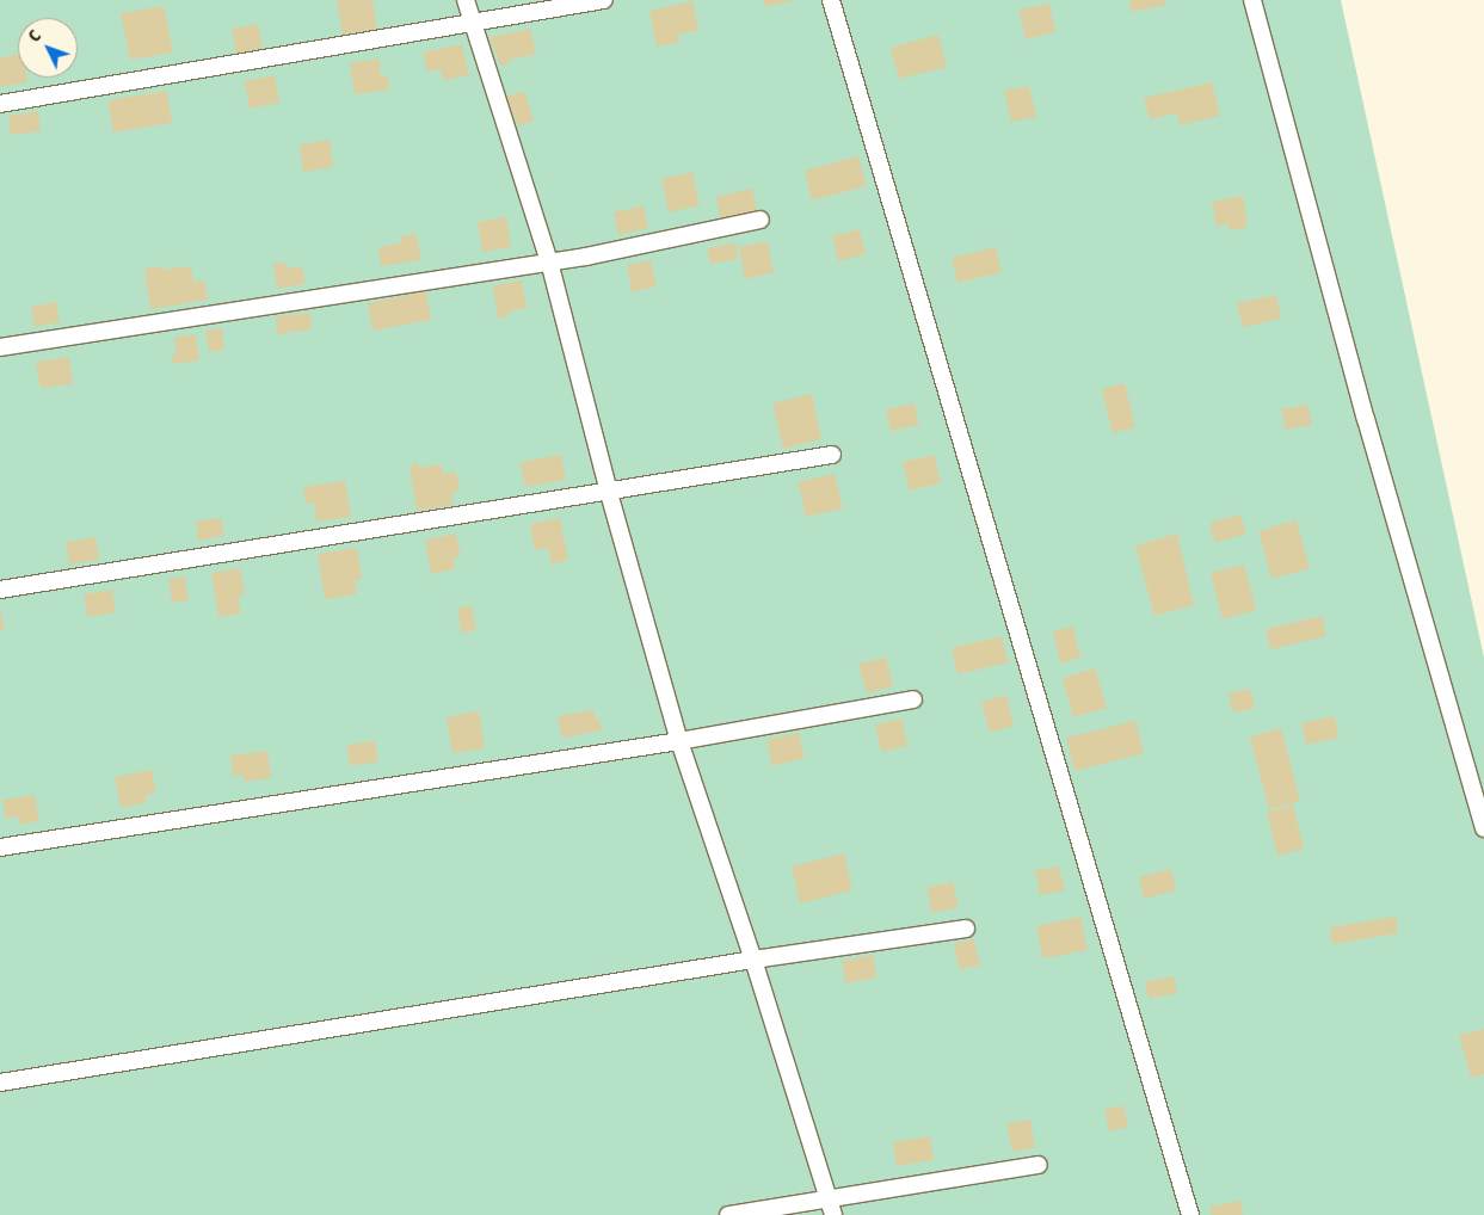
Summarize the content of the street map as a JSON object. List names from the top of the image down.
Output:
{
  "north": "top left"
}
